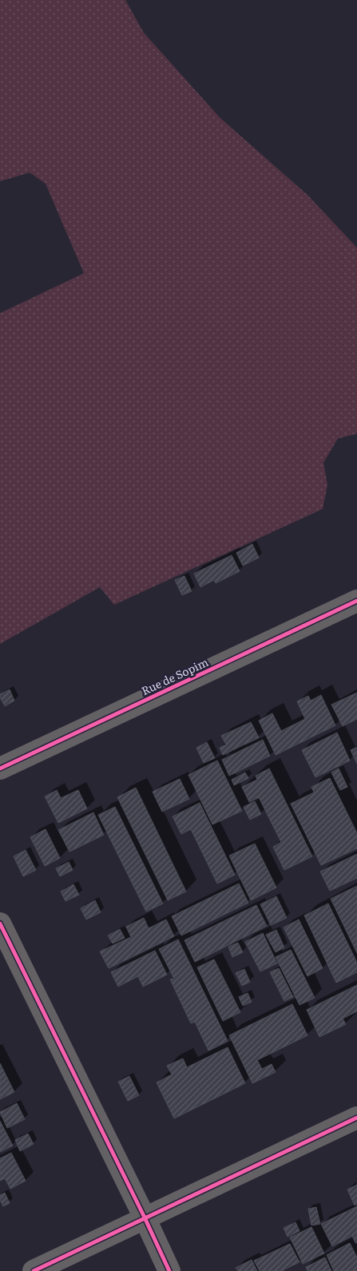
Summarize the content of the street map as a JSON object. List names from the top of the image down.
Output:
{
  "streets": {
    "street": ["Rue de Sopim"]
  }
}
